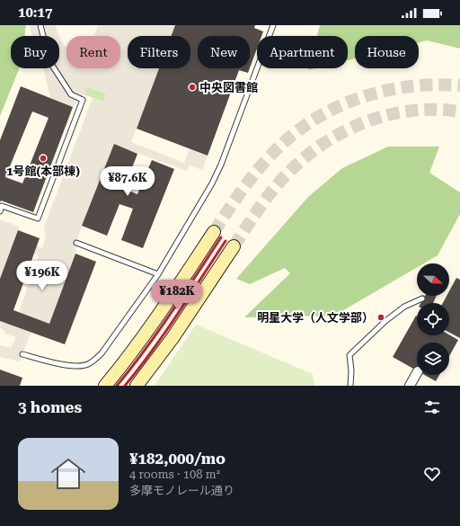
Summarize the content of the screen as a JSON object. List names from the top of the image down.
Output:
{
  "places": ["中央図書館", "1号館(本部棟)", "明星大学（人文学部）"],
  "north": "right",
  "page": {
    "status": "10:17",
    "chip": [
      "Buy",
      "Rent",
      "Filters",
      "New",
      "Apartment",
      "House"
    ],
    "price": ["¥87.6K", "¥196K", "¥182K"],
    "heading": "3 homes",
    "list": [
      {
        "name": "¥182,000/mo",
        "note": "4 rooms · 108 m² · 多摩モノレール通り"
      }
    ]
  }
}
